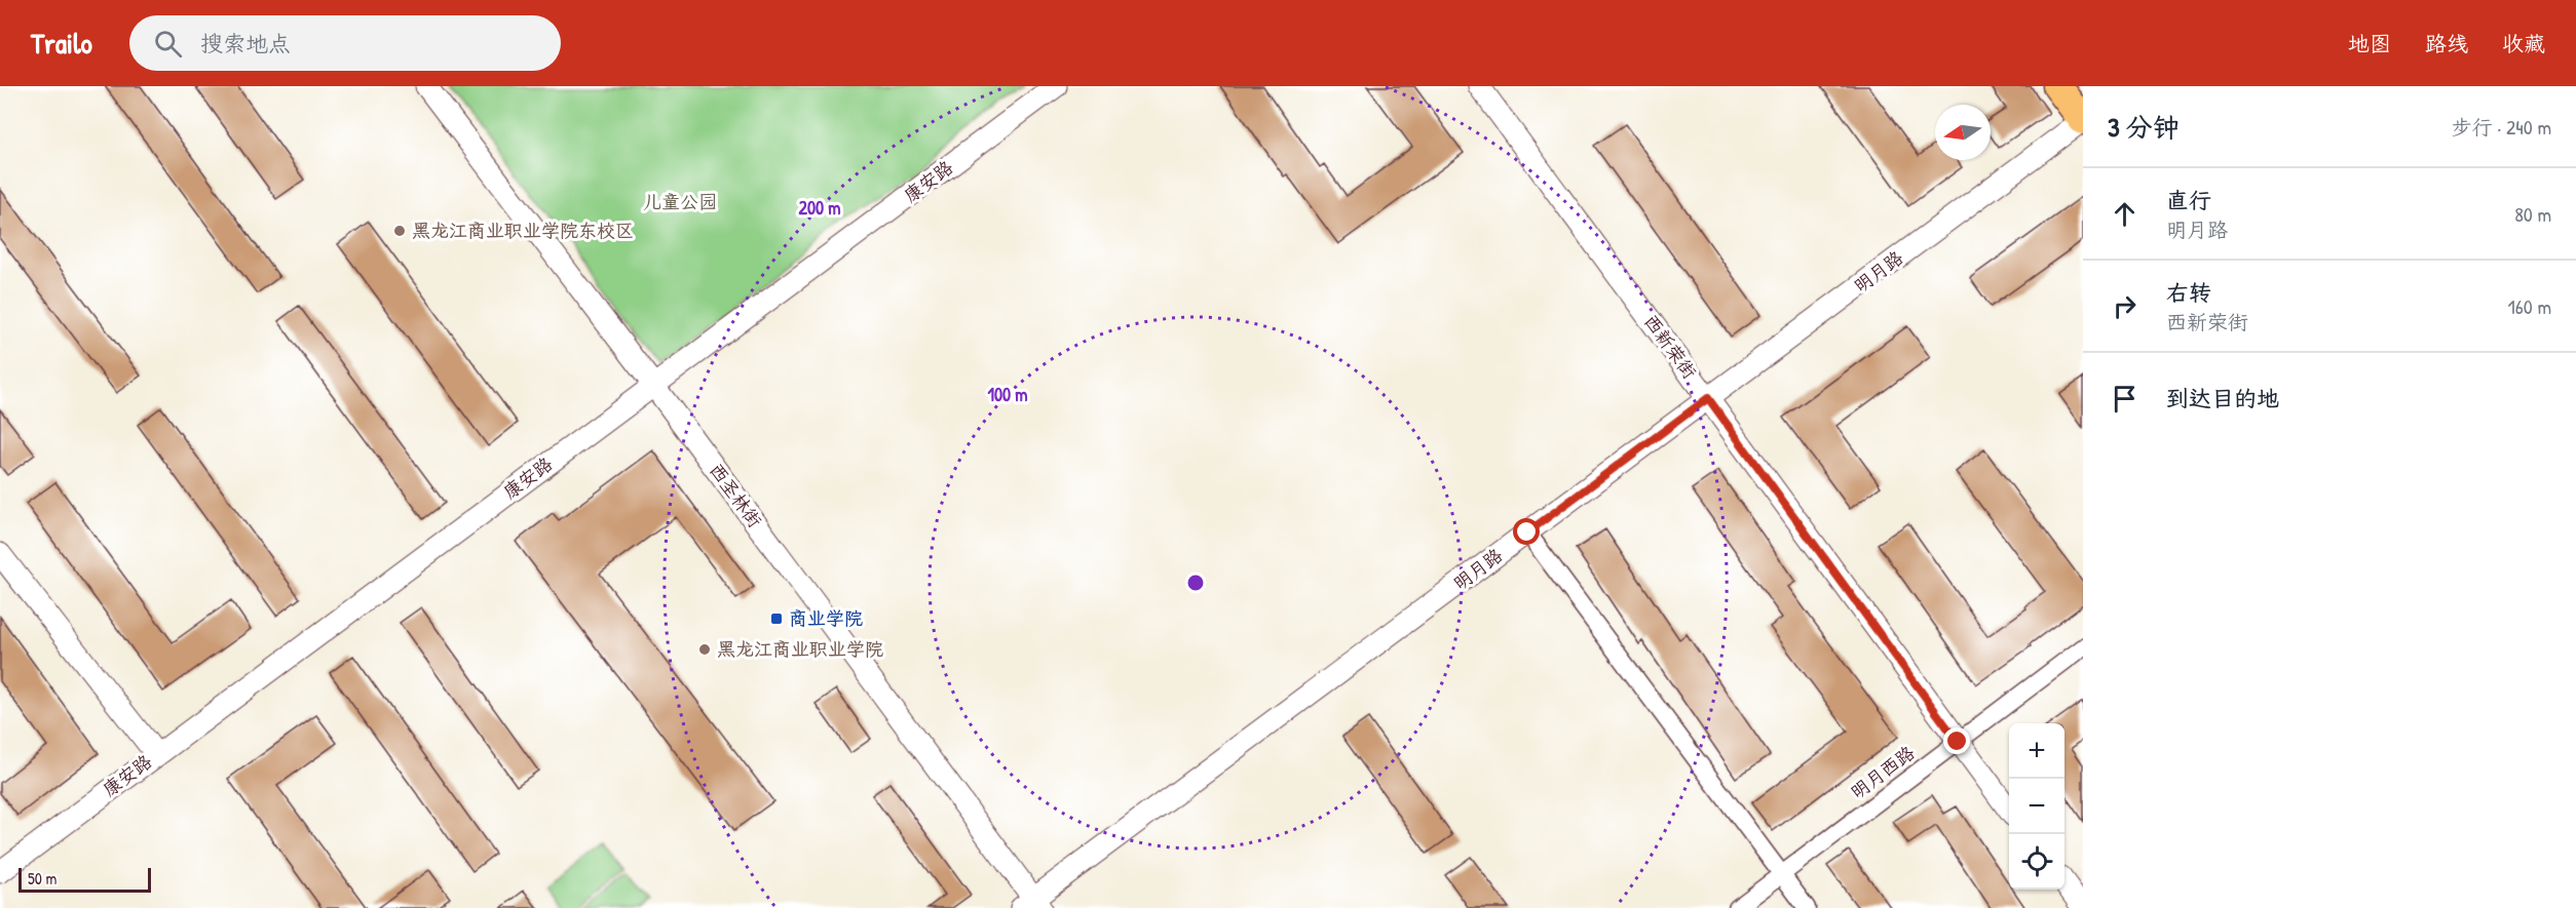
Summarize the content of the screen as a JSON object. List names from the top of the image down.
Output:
{
  "streets": {
    "street": [
      "康安路",
      "明月路",
      "西新荣街",
      "西圣林街",
      "明月西路"
    ]
  },
  "crossings": [
    ["康安路", "西圣林街"],
    ["明月路", "西新荣街"],
    ["明月路", "西圣林街"],
    ["西新荣街", "明月西路"]
  ],
  "parks": ["儿童公园"],
  "places": {
    "other": ["黑龙江商业职业学院东校区", "黑龙江商业职业学院"],
    "transit": ["商业学院"]
  },
  "scale_bar": "50 m",
  "north": "left",
  "page": {
    "header": "Trailo",
    "search": "搜索地点",
    "nav": ["地图", "路线", "收藏"],
    "heading": ["3 分钟", "步行 · 240 m"],
    "list": [
      ["直行", "明月路", "80 m"],
      ["右转", "西新荣街", "160 m"],
      "到达目的地"
    ],
    "map_buttons": ["+", "−"],
    "scale": "50 m"
  },
  "rings": ["200 m", "100 m"]
}
